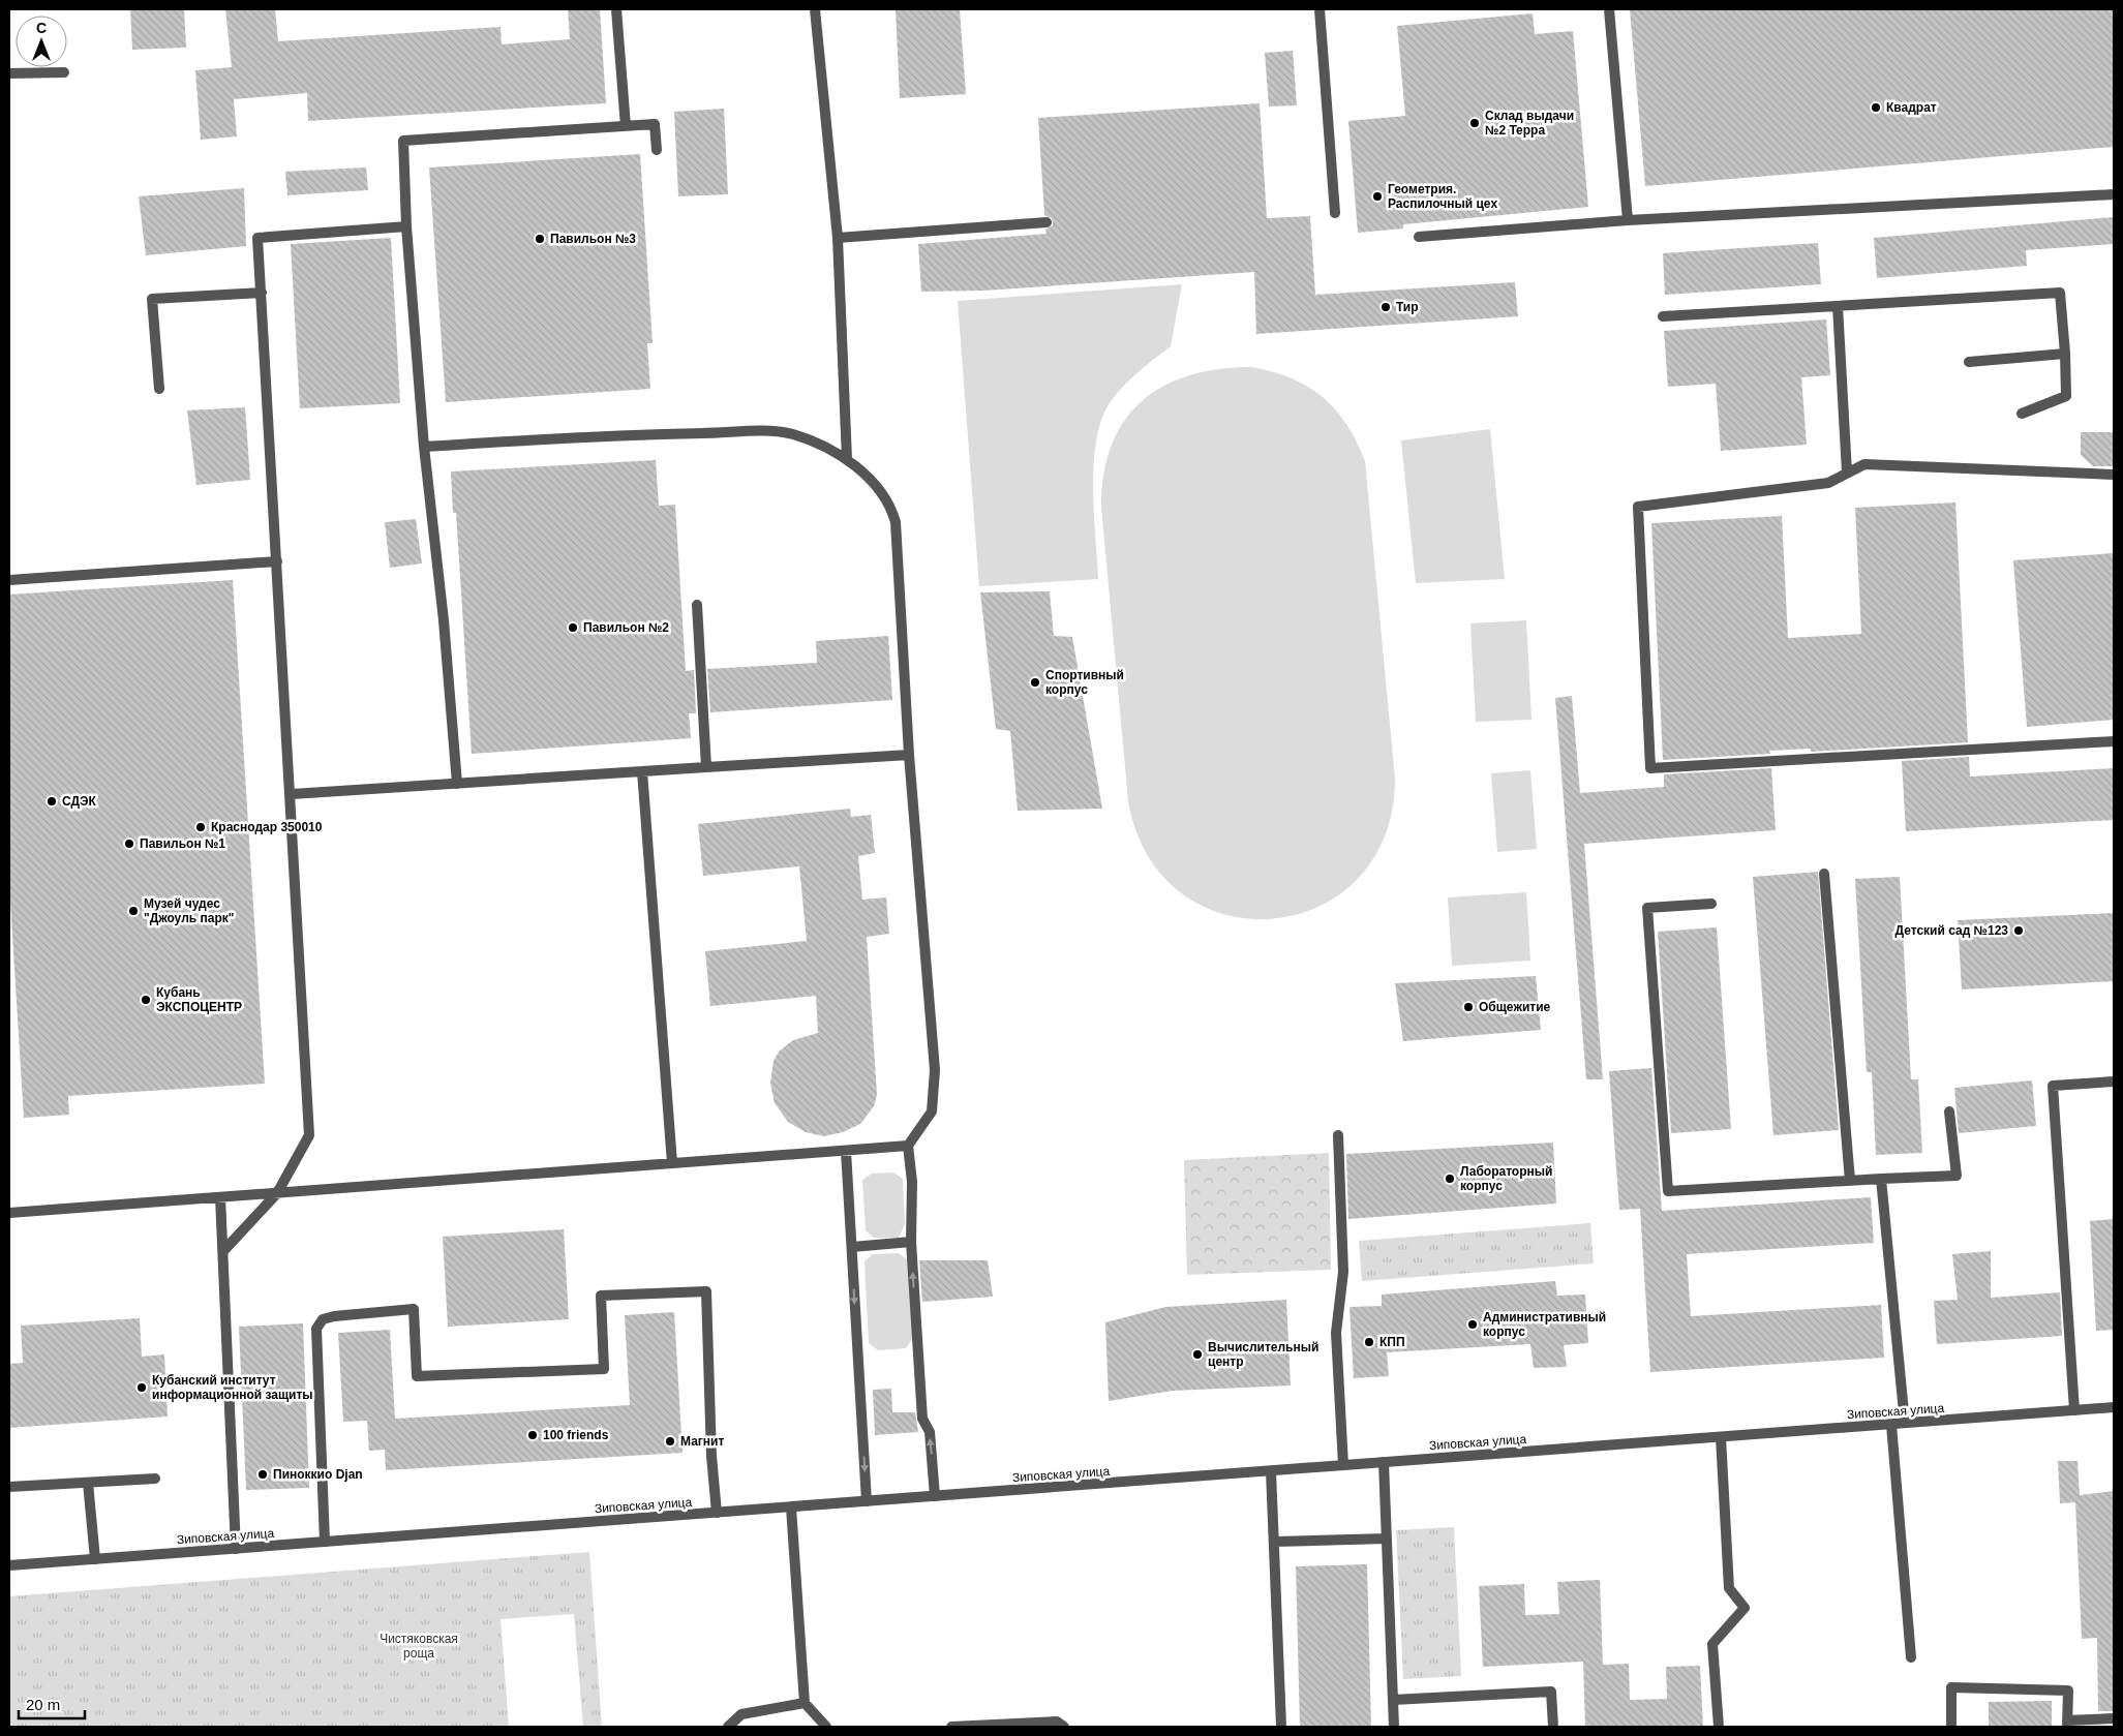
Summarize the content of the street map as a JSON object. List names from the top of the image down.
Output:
{
  "streets": {
    "street": ["Зиповская улица"]
  },
  "parks": ["Чистяковская роща"],
  "places": [
    "Квадрат",
    "Склад выдачи №2 Терра",
    "Геометрия. Распилочный цех",
    "Павильон №3",
    "Тир",
    "Павильон №2",
    "Спортивный корпус",
    "СДЭК",
    "Краснодар 350010",
    "Павильон №1",
    "Музей чудес \"Джоуль парк\"",
    "Детский сад №123",
    "Кубань ЭКСПОЦЕНТР",
    "Общежитие",
    "Лабораторный корпус",
    "Административный корпус",
    "КПП",
    "Вычислительный центр",
    "Кубанский институт информационной защиты",
    "100 friends",
    "Магнит",
    "Пиноккио Djan"
  ],
  "scale_bar": "20 m",
  "north": "top"
}
